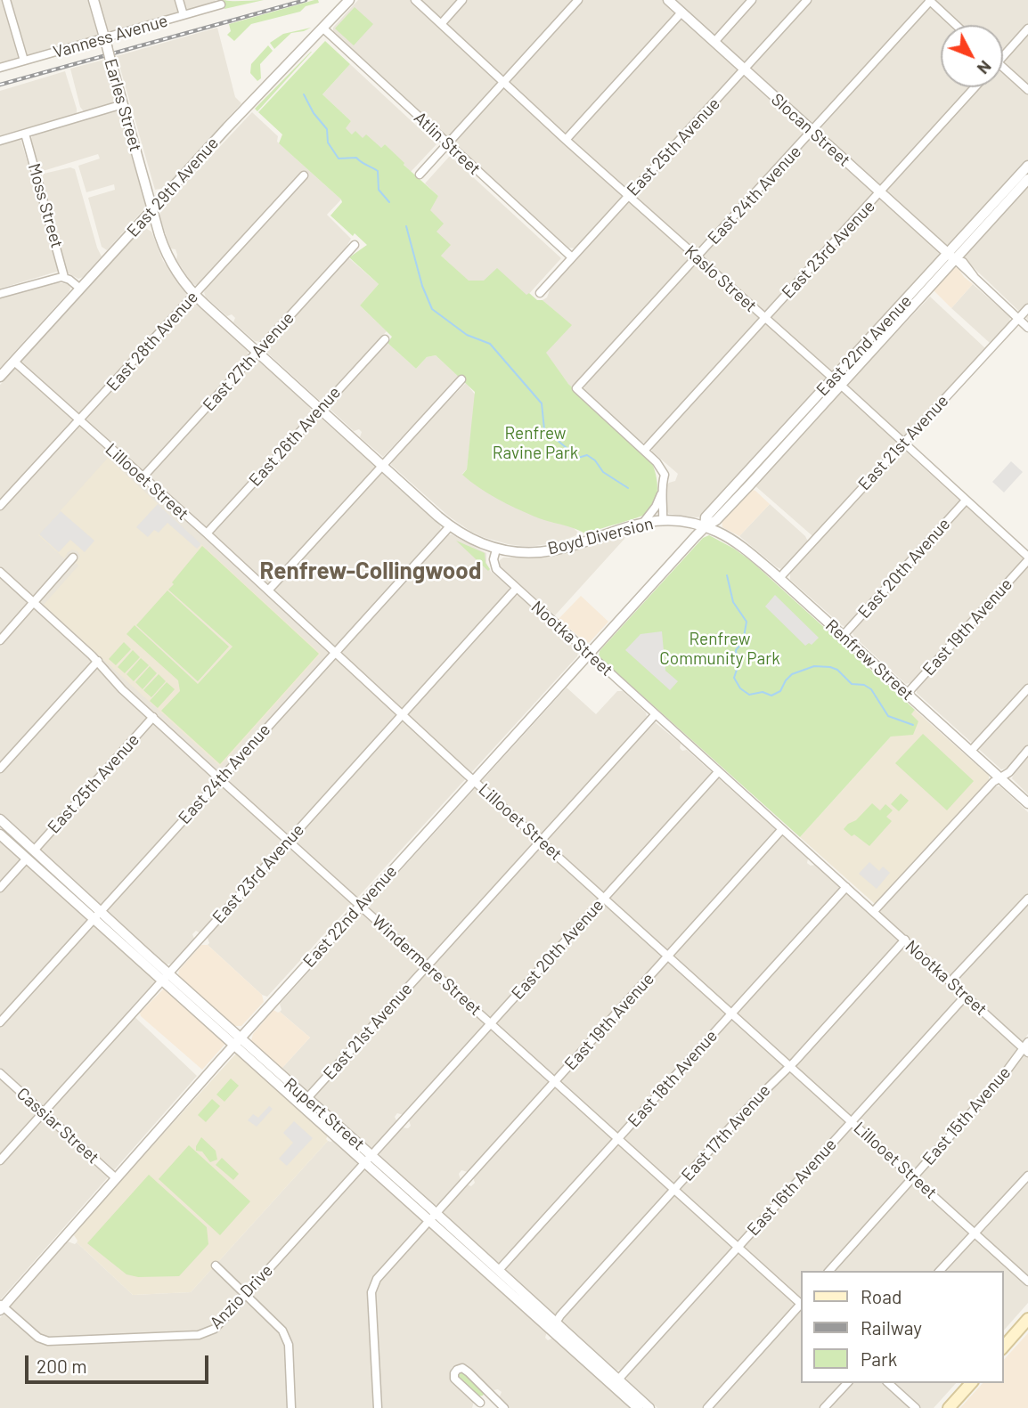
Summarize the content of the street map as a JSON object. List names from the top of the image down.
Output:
{
  "streets": {
    "street": [
      "Vanness Avenue",
      "Earles Street",
      "Slocan Street",
      "Atlin Street",
      "East 25th Avenue",
      "East 29th Avenue",
      "East 24th Avenue",
      "Moss Street",
      "East 23rd Avenue",
      "Kaslo Street",
      "East 28th Avenue",
      "East 22nd Avenue",
      "East 27th Avenue",
      "East 26th Avenue",
      "East 21st Avenue",
      "Lillooet Street",
      "Boyd Diversion",
      "East 20th Avenue",
      "East 19th Avenue",
      "Nootka Street",
      "Renfrew Street",
      "Windermere Street",
      "East 18th Avenue",
      "Rupert Street",
      "East 15th Avenue",
      "Cassiar Street",
      "East 17th Avenue",
      "East 16th Avenue",
      "Anzio Drive"
    ]
  },
  "crossings": [
    ["Vanness Avenue", "Earles Street"],
    ["Earles Street", "East 29th Avenue"],
    ["Slocan Street", "East 25th Avenue"],
    ["Slocan Street", "East 24th Avenue"],
    ["Slocan Street", "East 23rd Avenue"],
    ["Slocan Street", "East 22nd Avenue"],
    ["Slocan Street", "East 21st Avenue"],
    ["Atlin Street", "East 25th Avenue"],
    ["Atlin Street", "East 29th Avenue"],
    ["East 25th Avenue", "Kaslo Street"],
    ["East 25th Avenue", "Windermere Street"],
    ["East 25th Avenue", "Rupert Street"],
    ["East 29th Avenue", "Lillooet Street"],
    ["East 24th Avenue", "East 23rd Avenue"],
    ["East 24th Avenue", "Kaslo Street"],
    ["East 24th Avenue", "Lillooet Street"],
    ["East 24th Avenue", "Windermere Street"],
    ["East 24th Avenue", "Rupert Street"],
    ["East 23rd Avenue", "Kaslo Street"],
    ["East 23rd Avenue", "Lillooet Street"],
    ["East 23rd Avenue", "Nootka Street"],
    ["East 23rd Avenue", "Windermere Street"],
    ["East 23rd Avenue", "Rupert Street"],
    ["East 23rd Avenue", "Cassiar Street"],
    ["Kaslo Street", "East 22nd Avenue"],
    ["Kaslo Street", "East 21st Avenue"],
    ["Kaslo Street", "East 20th Avenue"],
    ["Kaslo Street", "East 19th Avenue"],
    ["East 28th Avenue", "Lillooet Street"],
    ["East 22nd Avenue", "Lillooet Street"],
    ["East 22nd Avenue", "Boyd Diversion"],
    ["East 22nd Avenue", "Nootka Street"],
    ["East 22nd Avenue", "Renfrew Street"],
    ["East 22nd Avenue", "Windermere Street"],
    ["East 22nd Avenue", "Rupert Street"],
    ["East 22nd Avenue", "Cassiar Street"],
    ["East 22nd Avenue", "Anzio Drive"],
    ["East 27th Avenue", "Lillooet Street"],
    ["East 26th Avenue", "Lillooet Street"],
    ["East 21st Avenue", "Lillooet Street"],
    ["East 21st Avenue", "Nootka Street"],
    ["East 21st Avenue", "Renfrew Street"],
    ["East 21st Avenue", "Windermere Street"],
    ["East 21st Avenue", "Rupert Street"],
    ["Lillooet Street", "East 20th Avenue"],
    ["Lillooet Street", "East 19th Avenue"],
    ["Lillooet Street", "East 18th Avenue"],
    ["Lillooet Street", "East 15th Avenue"],
    ["Lillooet Street", "East 17th Avenue"],
    ["Lillooet Street", "East 16th Avenue"],
    ["Boyd Diversion", "Nootka Street"],
    ["Boyd Diversion", "Renfrew Street"],
    ["East 20th Avenue", "Nootka Street"],
    ["East 20th Avenue", "Renfrew Street"],
    ["East 20th Avenue", "Windermere Street"],
    ["East 20th Avenue", "Rupert Street"],
    ["East 20th Avenue", "Anzio Drive"],
    ["East 19th Avenue", "Nootka Street"],
    ["East 19th Avenue", "Renfrew Street"],
    ["East 19th Avenue", "Windermere Street"],
    ["East 19th Avenue", "Rupert Street"],
    ["Nootka Street", "East 18th Avenue"],
    ["Nootka Street", "East 15th Avenue"],
    ["Nootka Street", "East 17th Avenue"],
    ["Nootka Street", "East 16th Avenue"],
    ["Windermere Street", "East 18th Avenue"],
    ["Windermere Street", "East 17th Avenue"],
    ["Windermere Street", "East 16th Avenue"],
    ["East 18th Avenue", "Rupert Street"],
    ["Rupert Street", "East 17th Avenue"],
    ["Rupert Street", "East 16th Avenue"],
    ["Rupert Street", "Anzio Drive"]
  ],
  "districts": ["Renfrew-Collingwood"],
  "parks": ["Renfrew Ravine Park", "Renfrew Community Park"],
  "legend": ["Road", "Railway", "Park"],
  "scale_bar": "200 m",
  "north": "bottom right"
}
